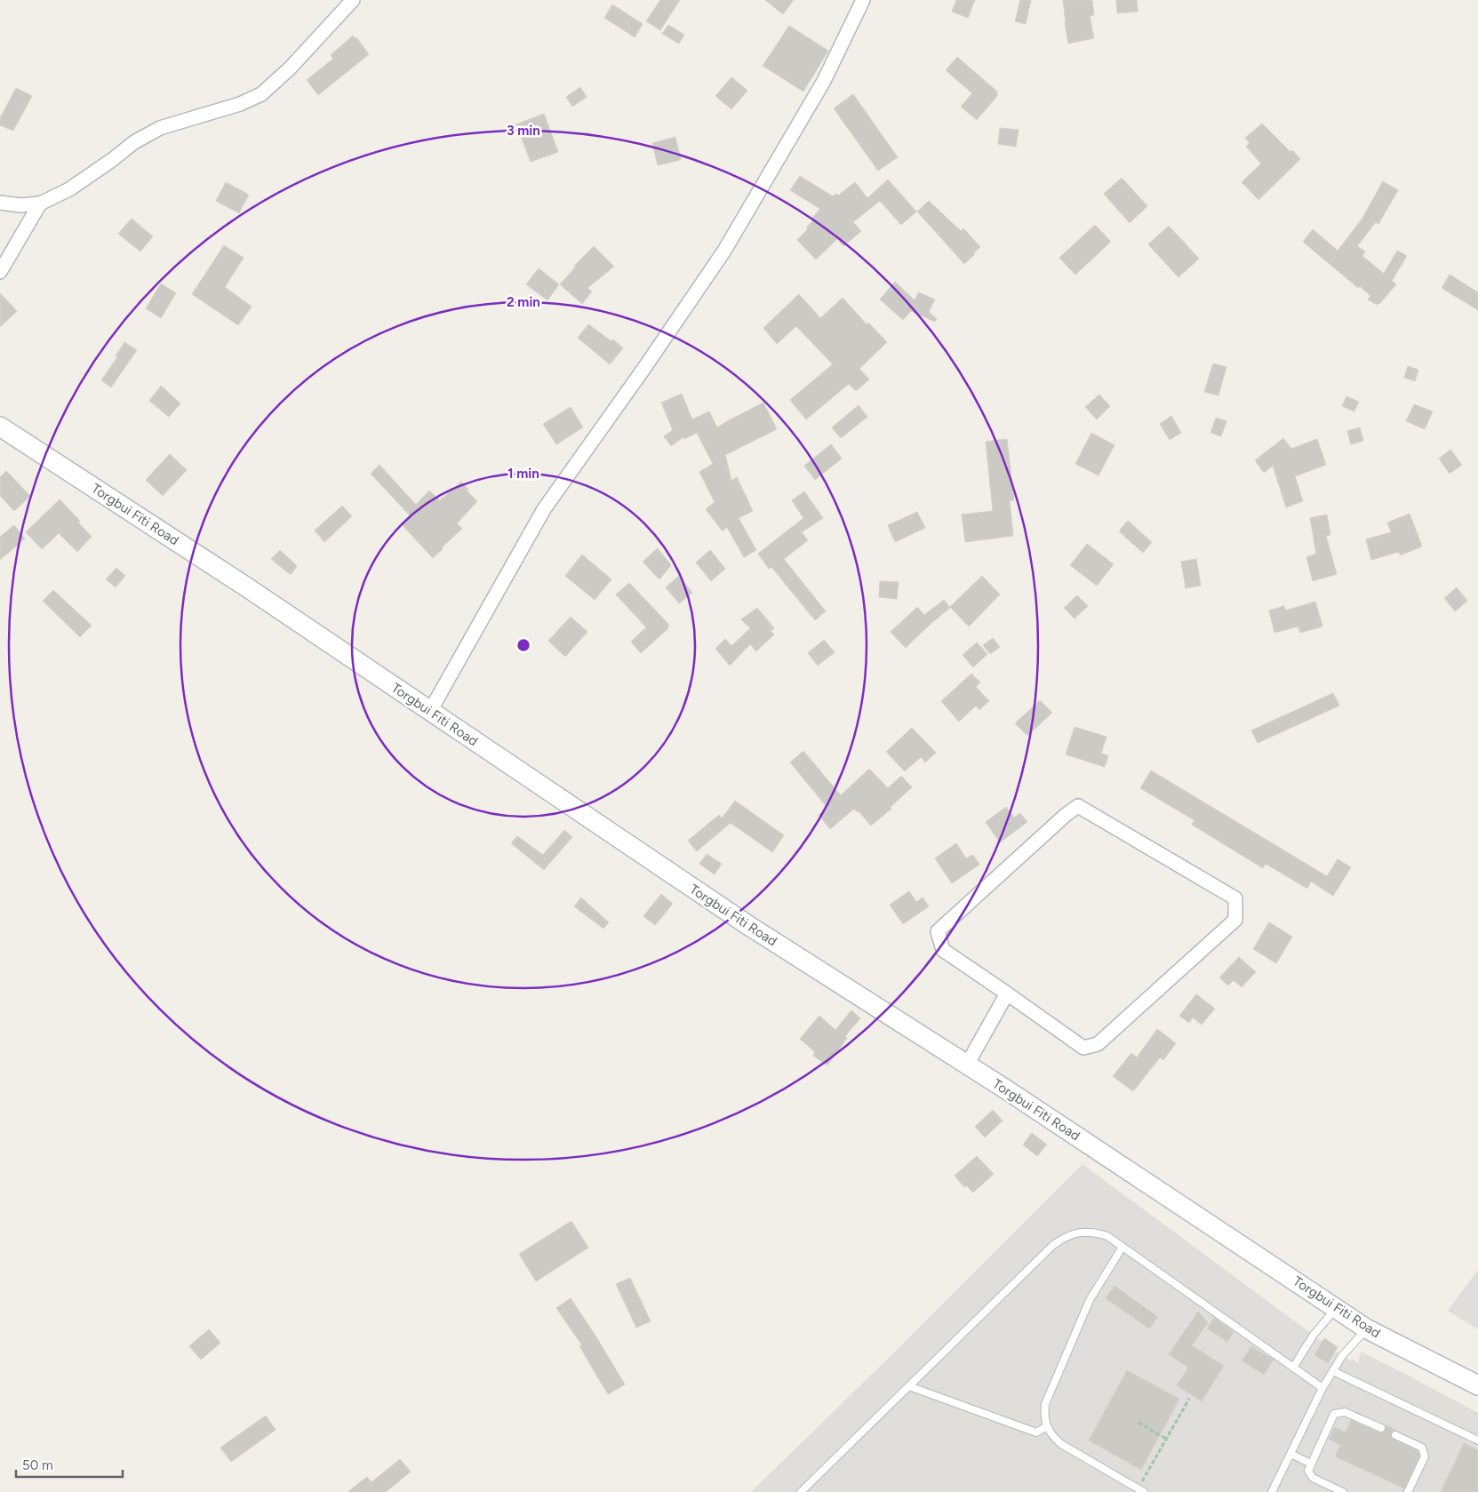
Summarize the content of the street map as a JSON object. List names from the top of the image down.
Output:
{
  "streets": {
    "street": ["Torgbui Fiti Road"]
  },
  "scale_bar": "50 m",
  "rings": ["3 min", "2 min", "1 min"]
}
